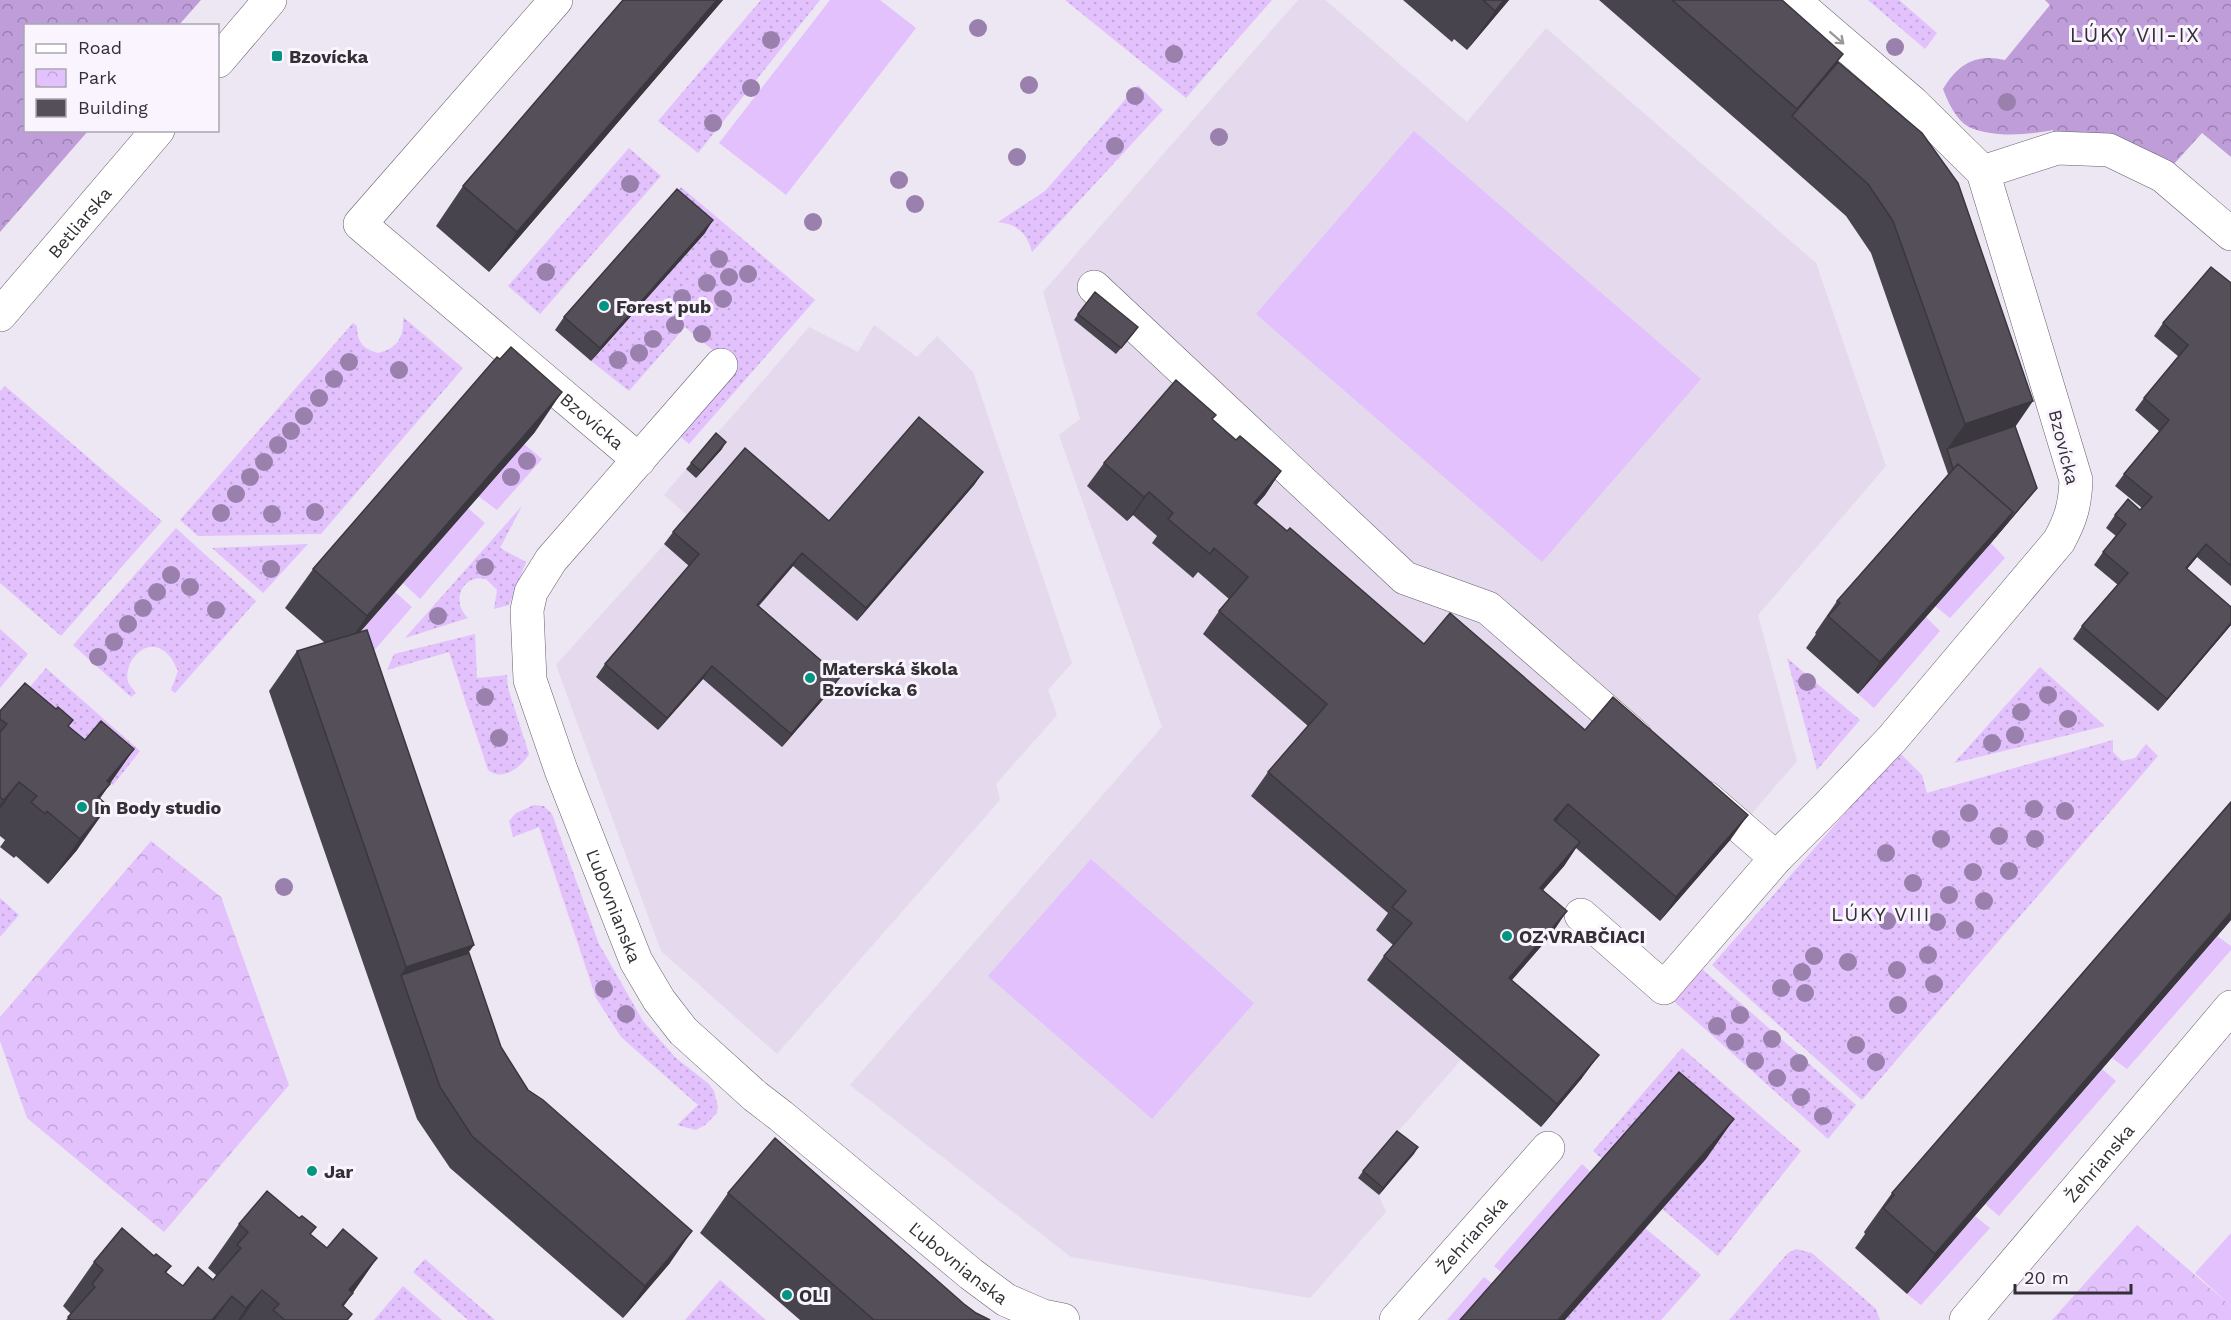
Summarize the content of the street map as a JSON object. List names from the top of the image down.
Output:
{
  "streets": {
    "street": [
      "Betliarska",
      "Bzovícka",
      "Ľubovnianska",
      "Žehrianska"
    ]
  },
  "crossings": [
    ["Bzovícka", "Ľubovnianska"]
  ],
  "districts": ["LÚKY VII-IX", "LÚKY VIII"],
  "places": {
    "transit": ["Bzovícka"],
    "other": [
      "Forest pub",
      "Materská škola Bzovícka 6",
      "In Body studio",
      "OZ VRABČIACI",
      "Jar",
      "OLI"
    ]
  },
  "legend": ["Road", "Park", "Building"],
  "scale_bar": "20 m"
}
